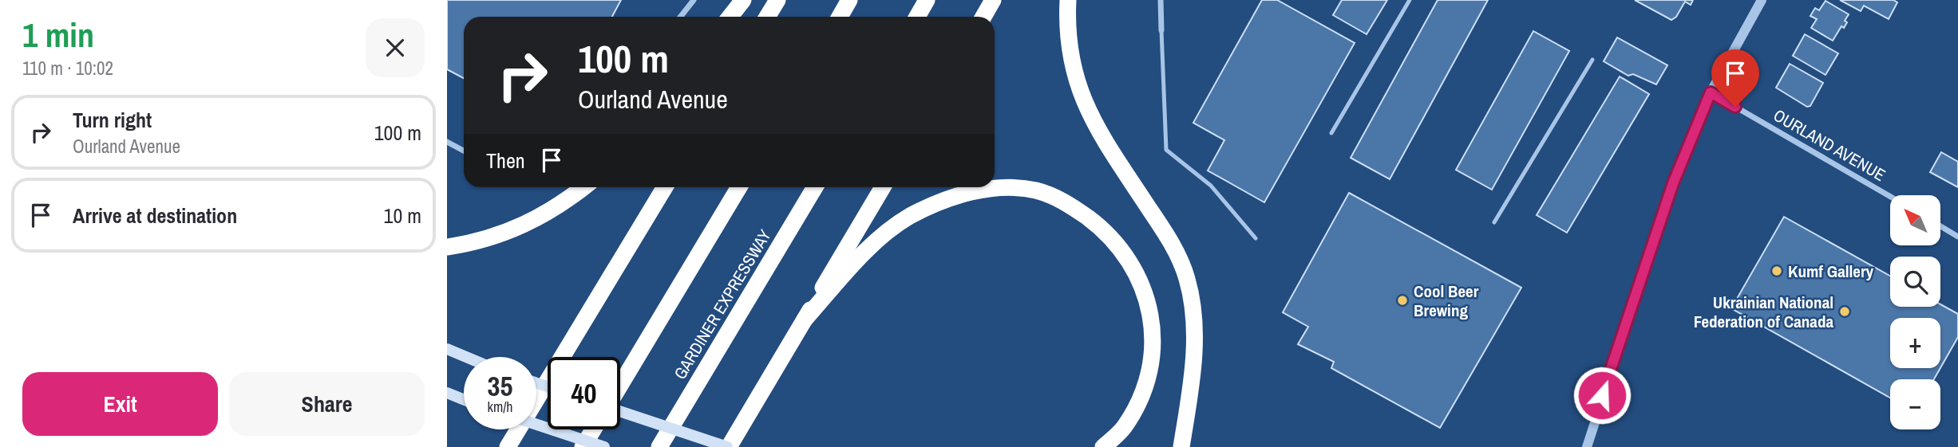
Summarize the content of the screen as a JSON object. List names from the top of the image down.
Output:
{
  "streets": {
    "highway": ["GARDINER EXPRESSWAY"],
    "street": ["OURLAND AVENUE"]
  },
  "places": ["Kumf Gallery", "Cool Beer Brewing", "Ukrainian National Federation of Canada"],
  "north": "top left",
  "page": {
    "heading": ["1 min", "110 m · 10:02"],
    "turn": ["100 m", "Ourland Avenue"],
    "list": [
      {
        "name": "Turn right",
        "note": "Ourland Avenue",
        "value": "100 m"
      },
      {
        "name": "Arrive at destination",
        "value": "10 m"
      }
    ],
    "then": "Then",
    "map_buttons": ["+", "−"],
    "speed": "35 km/h",
    "limit": "40",
    "buttons": ["Exit", "Share"]
  }
}
